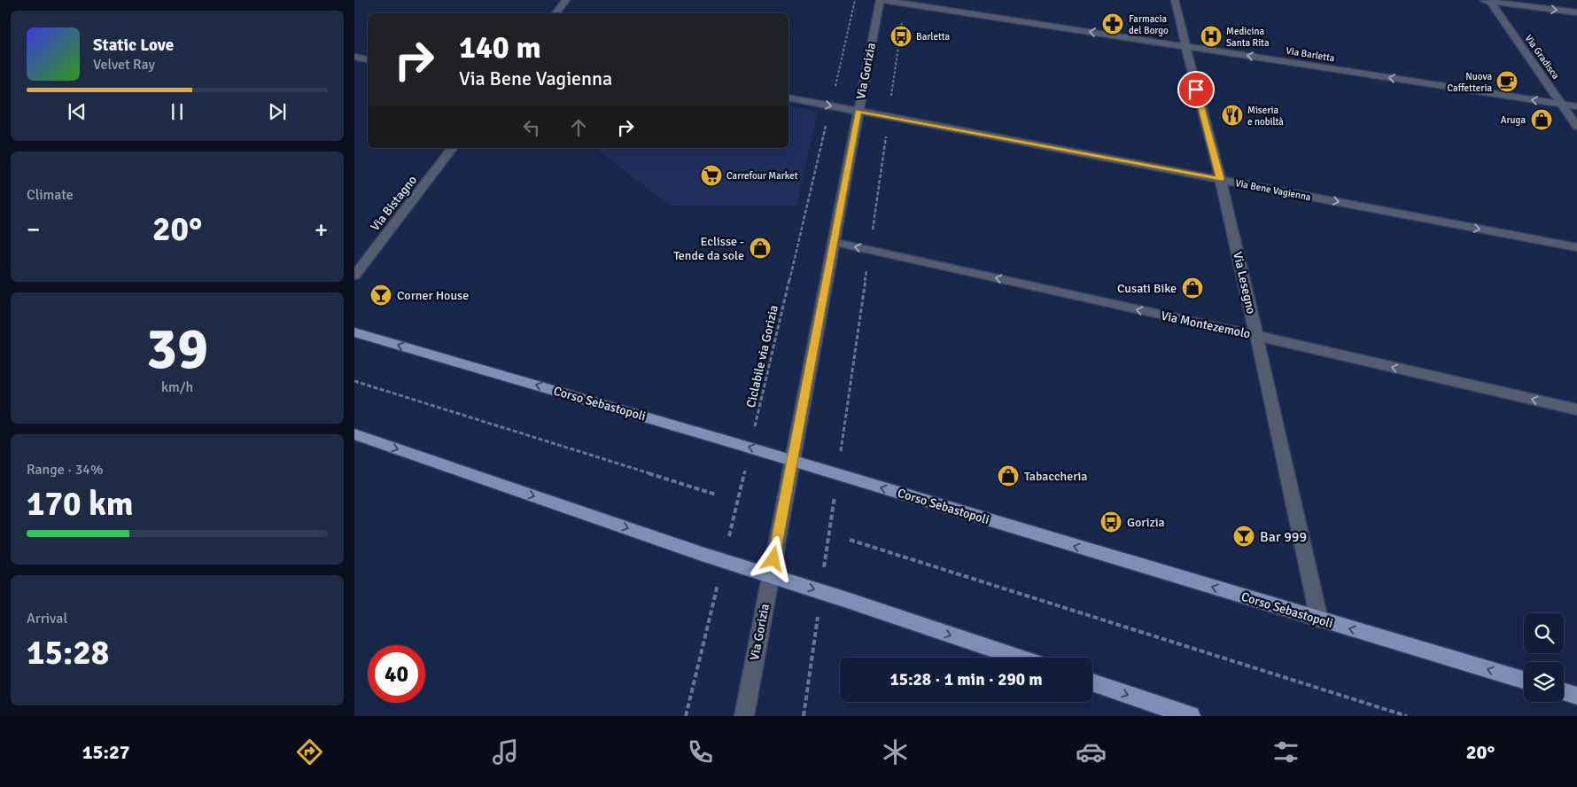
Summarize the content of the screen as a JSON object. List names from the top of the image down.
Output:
{
  "streets": {
    "main road": ["Corso Sebastopoli"],
    "street": [
      "Via Barletta",
      "Via Gradisca",
      "Via Gorizia",
      "Via Bene Vagienna",
      "Via Bistagno",
      "Via Lesegno",
      "Via Montezemolo"
    ],
    "path": ["Ciclabile via Gorizia"]
  },
  "crossings": [
    ["Via Barletta", "Via Gradisca"],
    ["Via Barletta", "Via Gorizia"],
    ["Via Barletta", "Via Lesegno"],
    ["Via Gorizia", "Via Bene Vagienna"],
    ["Via Gorizia", "Via Montezemolo"],
    ["Via Gorizia", "Corso Sebastopoli"],
    ["Via Bene Vagienna", "Via Lesegno"],
    ["Via Bene Vagienna", "Ciclabile via Gorizia"],
    ["Via Lesegno", "Via Montezemolo"],
    ["Via Lesegno", "Corso Sebastopoli"],
    ["Ciclabile via Gorizia", "Corso Sebastopoli"]
  ],
  "one_way": ["Via Barletta", "Via Bene Vagienna", "Via Montezemolo"],
  "places": {
    "pharmacy": ["Farmacia del Borgo"],
    "bus stop": ["Barletta", "Gorizia"],
    "hospital": ["Medicina Santa Rita"],
    "cafe": ["Nuova Caffetteria"],
    "restaurant": ["Miseria e nobiltà"],
    "shop": [
      "Aruga",
      "Eclisse - Tende da sole",
      "Cusati Bike",
      "Tabaccheria"
    ],
    "supermarket": ["Carrefour Market"],
    "bar": ["Corner House", "Bar 999"]
  },
  "page": {
    "turn": ["140 m", "Via Bene Vagienna"],
    "song": ["Static Love", "Velvet Ray"],
    "tile": [
      "Climate",
      ["39", "km/h"],
      ["Range · 34%", "170 km"],
      ["Arrival", "15:28"]
    ],
    "heat": ["−", "20°", "+"],
    "limit": "40",
    "trip": "15:28 · 1 min · 290 m",
    "tabs": ["15:27", "20°"]
  }
}
